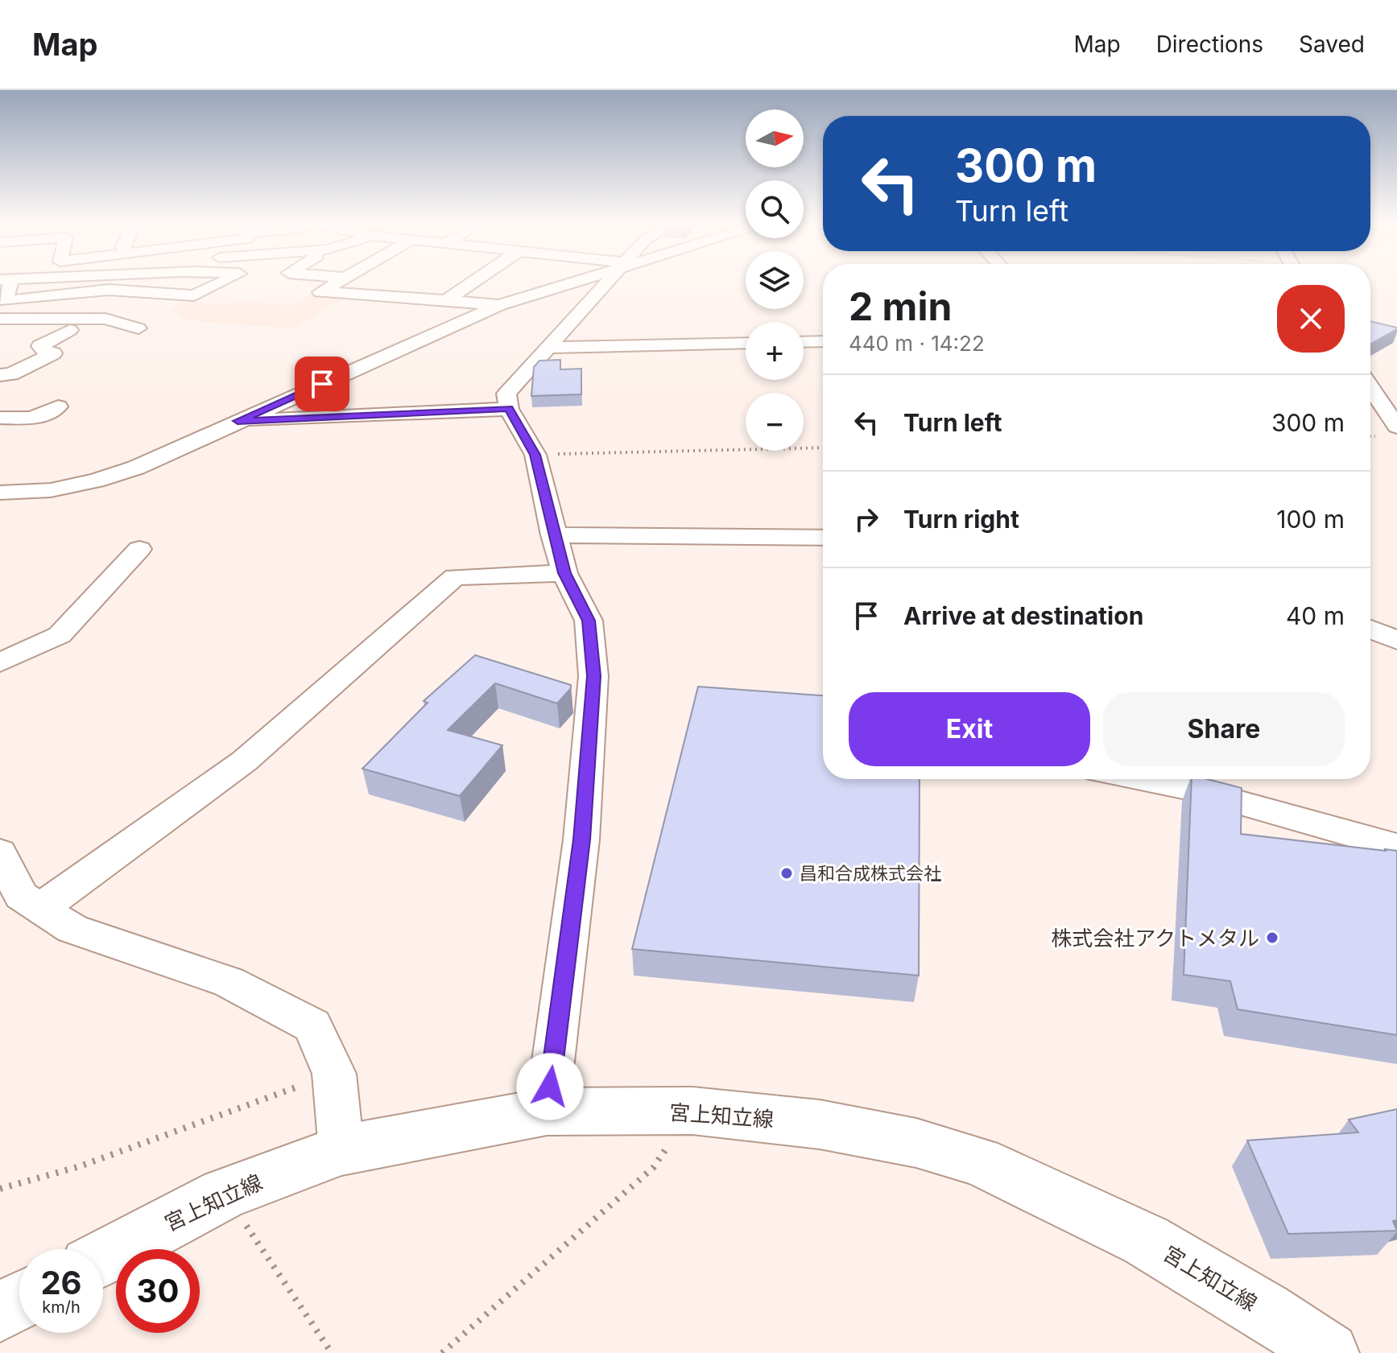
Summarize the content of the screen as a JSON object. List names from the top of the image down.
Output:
{
  "streets": {
    "main road": ["宮上知立線"]
  },
  "places": ["昌和合成株式会社", "株式会社アクトメタル"],
  "north": "right",
  "page": {
    "header": "Map",
    "nav": ["Map", "Directions", "Saved"],
    "map_buttons": ["+", "−"],
    "turn": ["300 m", "Turn left"],
    "heading": ["2 min", "440 m · 14:22"],
    "list": [
      {
        "name": "Turn left",
        "value": "300 m"
      },
      {
        "name": "Turn right",
        "value": "100 m"
      },
      {
        "name": "Arrive at destination",
        "value": "40 m"
      }
    ],
    "buttons": ["Exit", "Share"],
    "speed": "26 km/h",
    "limit": "30"
  }
}
